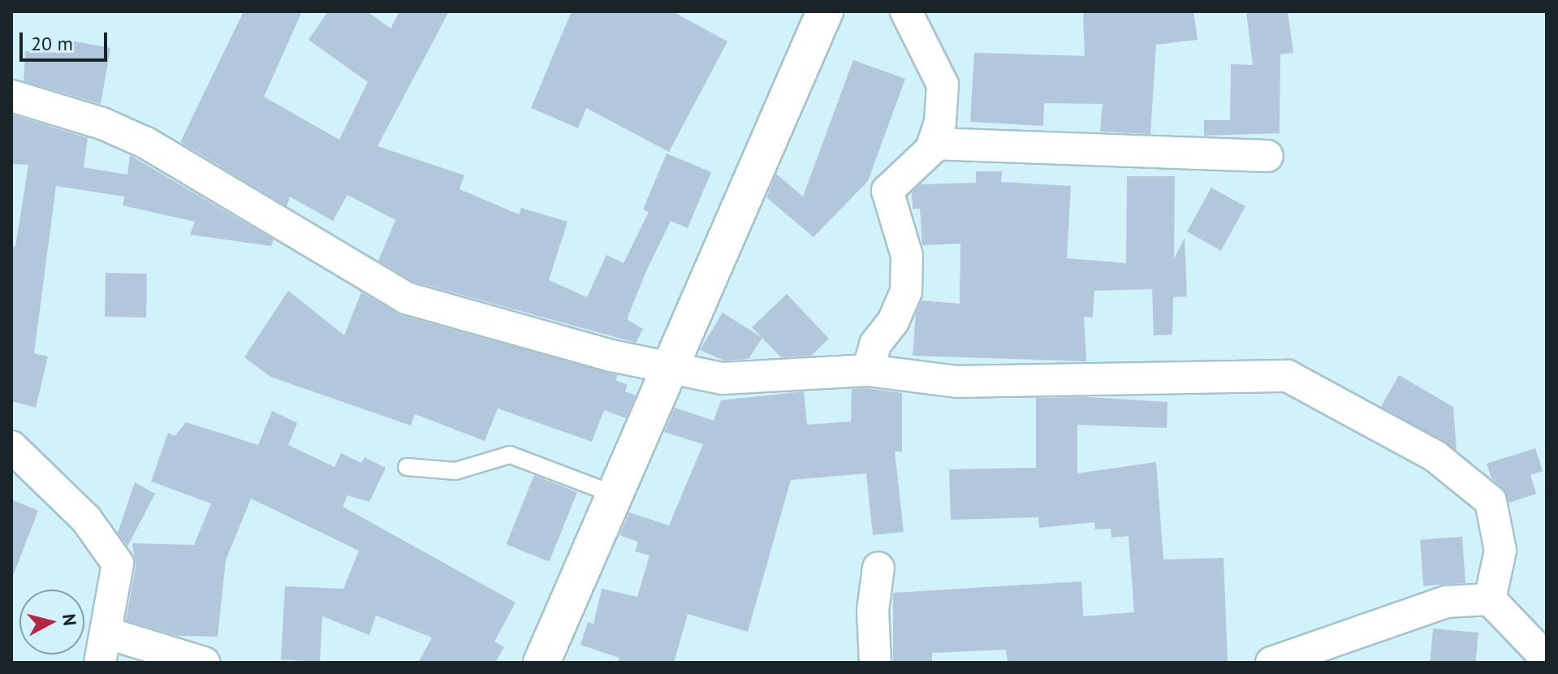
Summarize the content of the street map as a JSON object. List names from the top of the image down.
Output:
{
  "scale_bar": "20 m",
  "north": "right"
}
